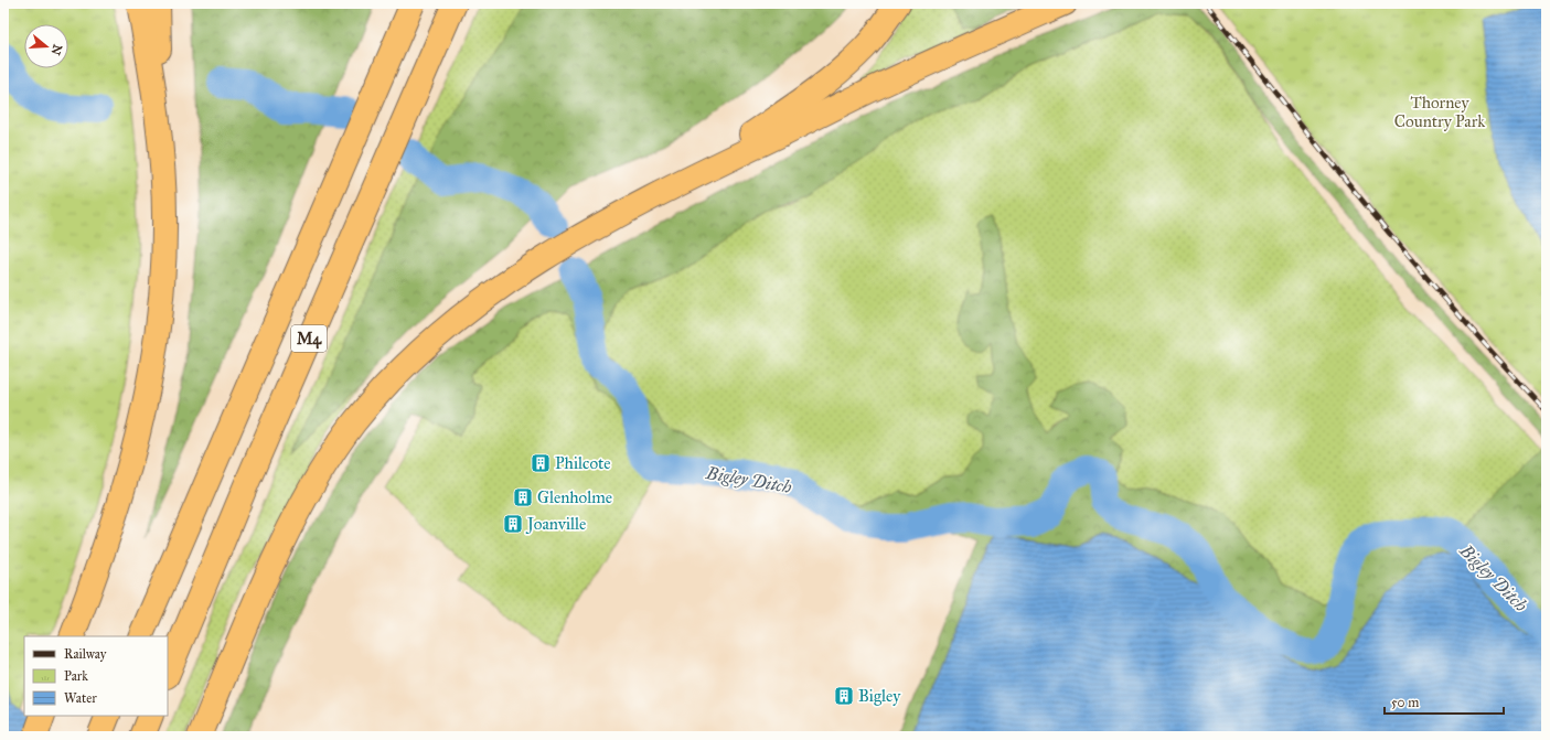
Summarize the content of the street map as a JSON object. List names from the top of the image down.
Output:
{
  "streets": {
    "highway": ["M4"]
  },
  "water": ["Bigley Ditch"],
  "parks": ["Thorney Country Park"],
  "places": {
    "building": [
      "Philcote",
      "Glenholme",
      "Joanville",
      "Bigley"
    ]
  },
  "legend": ["Railway", "Park", "Water"],
  "scale_bar": "50 m",
  "north": "right"
}
